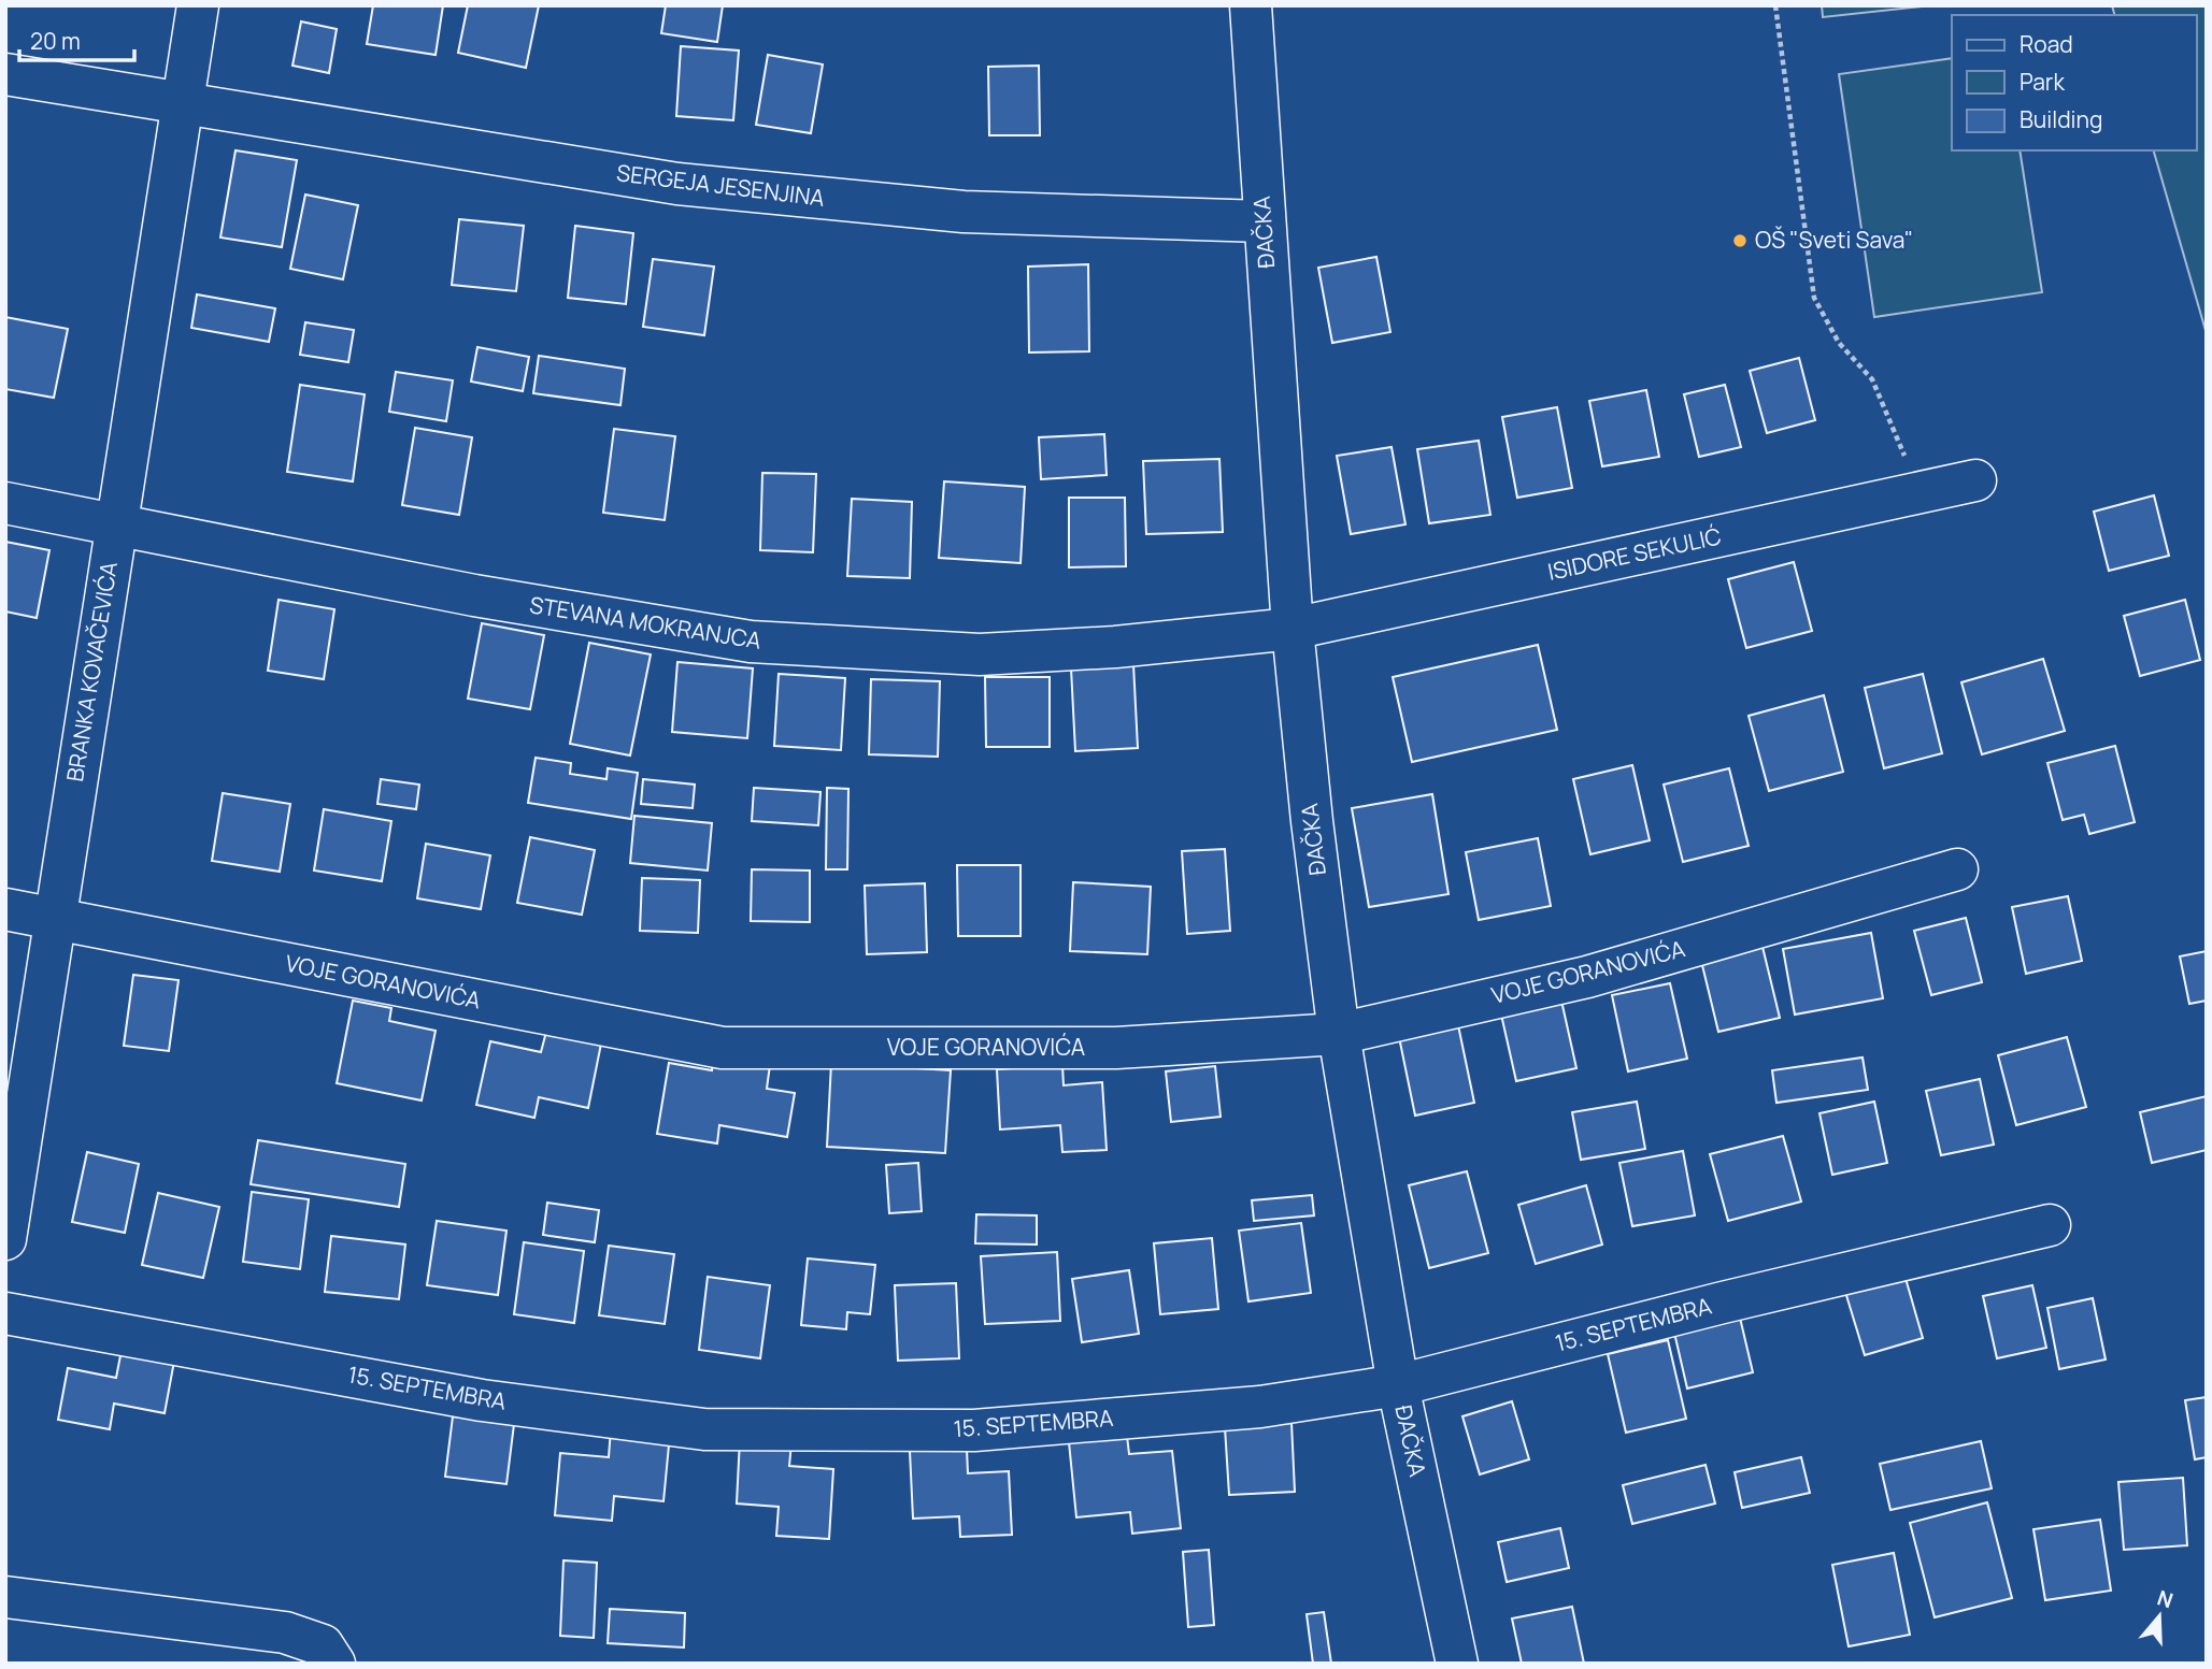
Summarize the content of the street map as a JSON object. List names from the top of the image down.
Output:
{
  "streets": {
    "street": [
      "SERGEJA JESENJINA",
      "ĐAČKA",
      "ISIDORE SEKULIĆ",
      "STEVANA MOKRANJCA",
      "BRANKA KOVAČEVIĆA",
      "VOJE GORANOVIĆA",
      "15. SEPTEMBRA"
    ]
  },
  "crossings": [
    ["SERGEJA JESENJINA", "ĐAČKA"],
    ["SERGEJA JESENJINA", "BRANKA KOVAČEVIĆA"],
    ["ĐAČKA", "ISIDORE SEKULIĆ"],
    ["ĐAČKA", "STEVANA MOKRANJCA"],
    ["ĐAČKA", "VOJE GORANOVIĆA"],
    ["ĐAČKA", "15. SEPTEMBRA"],
    ["ISIDORE SEKULIĆ", "STEVANA MOKRANJCA"],
    ["STEVANA MOKRANJCA", "BRANKA KOVAČEVIĆA"],
    ["BRANKA KOVAČEVIĆA", "VOJE GORANOVIĆA"]
  ],
  "places": ["OŠ \"Sveti Sava\""],
  "legend": ["Road", "Park", "Building"],
  "scale_bar": "20 m",
  "north": "top"
}
